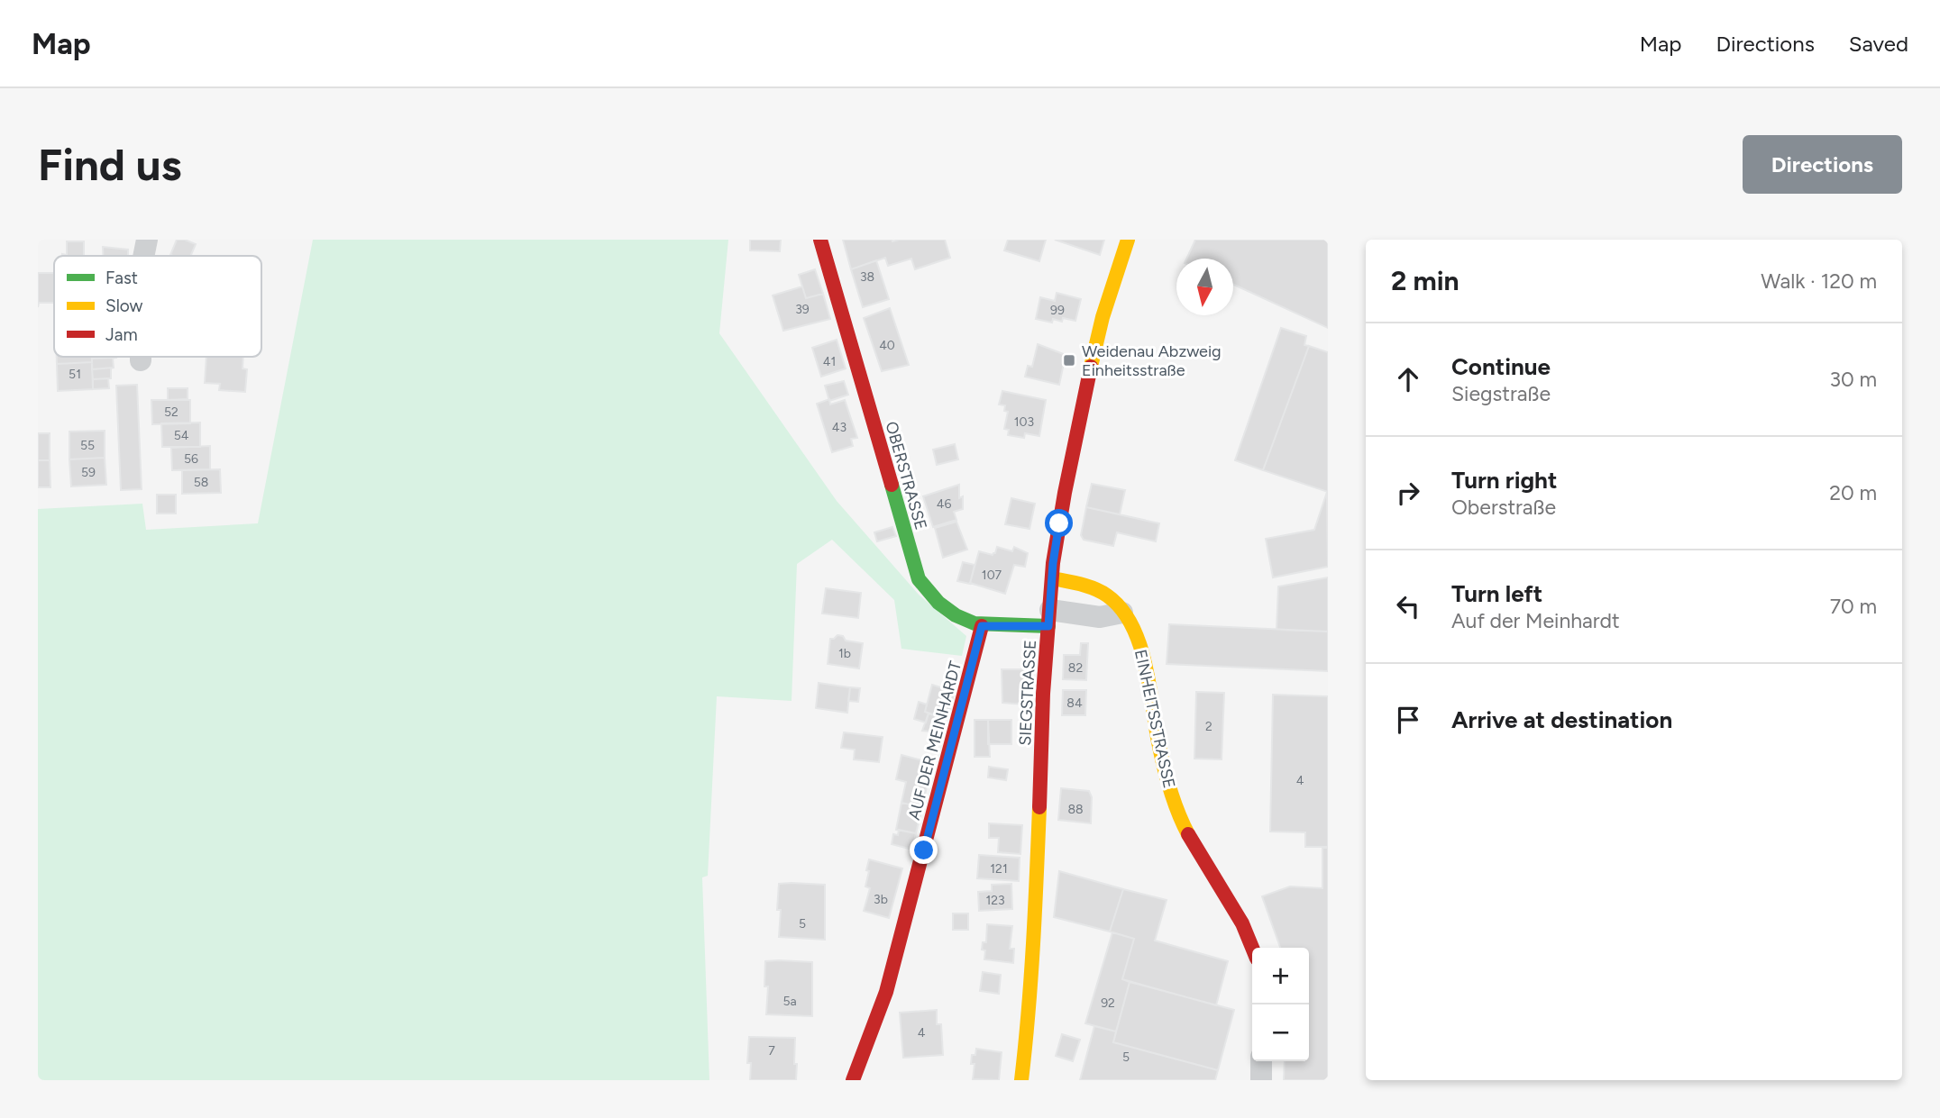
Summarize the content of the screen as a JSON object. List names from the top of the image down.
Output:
{
  "streets": {
    "street": [
      "OBERSTRASSE",
      "SIEGSTRASSE",
      "EINHEITSSTRASSE",
      "AUF DER MEINHARDT"
    ]
  },
  "crossings": [
    ["OBERSTRASSE", "SIEGSTRASSE"],
    ["OBERSTRASSE", "AUF DER MEINHARDT"],
    ["SIEGSTRASSE", "EINHEITSSTRASSE"]
  ],
  "places": {
    "transit": ["Weidenau Abzweig Einheitsstraße"]
  },
  "house_numbers": [
    "38",
    "39",
    "99",
    "40",
    "41",
    "51",
    "52",
    "103",
    "43",
    "54",
    "55",
    "56",
    "59",
    "58",
    "46",
    "107",
    "1b",
    "82",
    "84",
    "2",
    "4",
    "88",
    "121",
    "3b",
    "123",
    "5",
    "5a",
    "92",
    "4",
    "7",
    "5"
  ],
  "legend": ["Fast", "Slow", "Jam"],
  "north": "bottom",
  "page": {
    "header": "Map",
    "nav": ["Map", "Directions", "Saved"],
    "buttons": "Directions",
    "title": "Find us",
    "heading": ["2 min", "Walk · 120 m"],
    "list": [
      ["Continue", "Siegstraße", "30 m"],
      ["Turn right", "Oberstraße", "20 m"],
      ["Turn left", "Auf der Meinhardt", "70 m"],
      "Arrive at destination"
    ],
    "map_buttons": ["+", "−"]
  }
}
